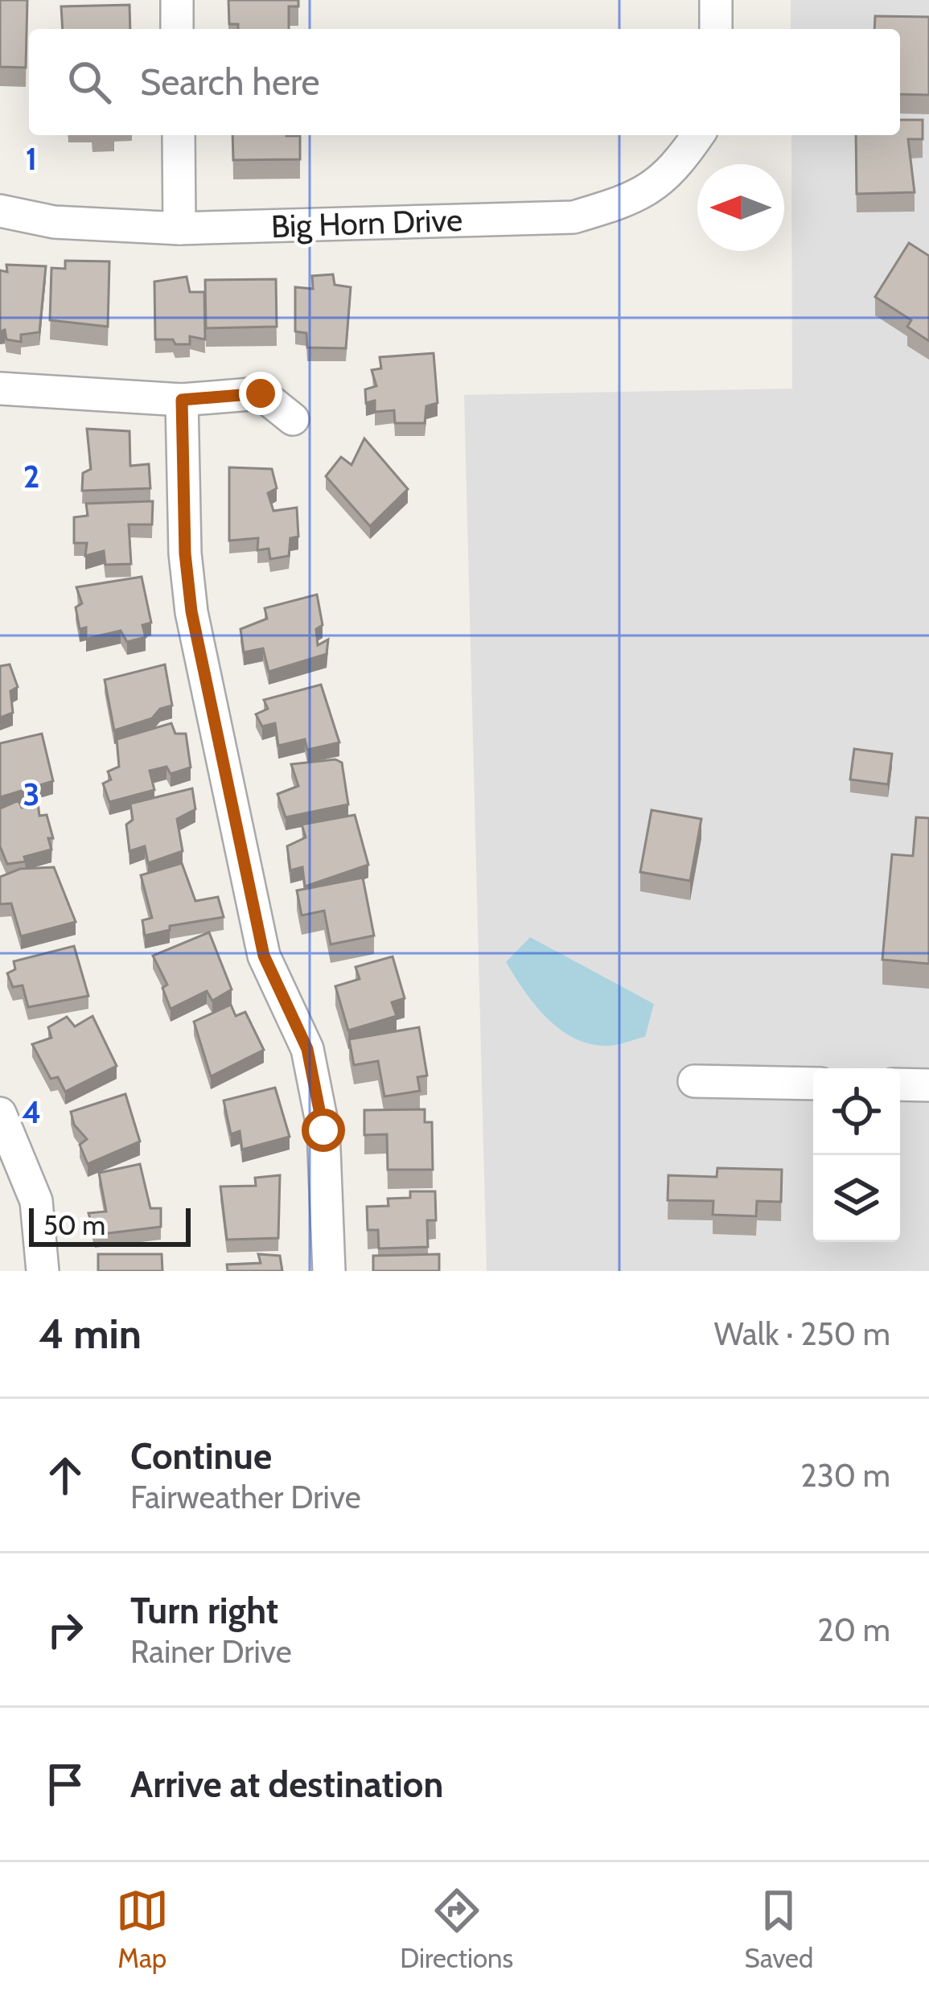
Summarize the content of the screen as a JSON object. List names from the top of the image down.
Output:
{
  "streets": {
    "street": ["Big Horn Drive"]
  },
  "scale_bar": "50 m",
  "north": "left",
  "page": {
    "search": "Search here",
    "scale": "50 m",
    "heading": ["4 min", "Walk · 250 m"],
    "list": [
      ["Continue", "Fairweather Drive", "230 m"],
      ["Turn right", "Rainer Drive", "20 m"],
      "Arrive at destination"
    ],
    "nav": ["Map", "Directions", "Saved"]
  },
  "grid": {
    "rows": [
      "1",
      "2",
      "3",
      "4"
    ]
  }
}
